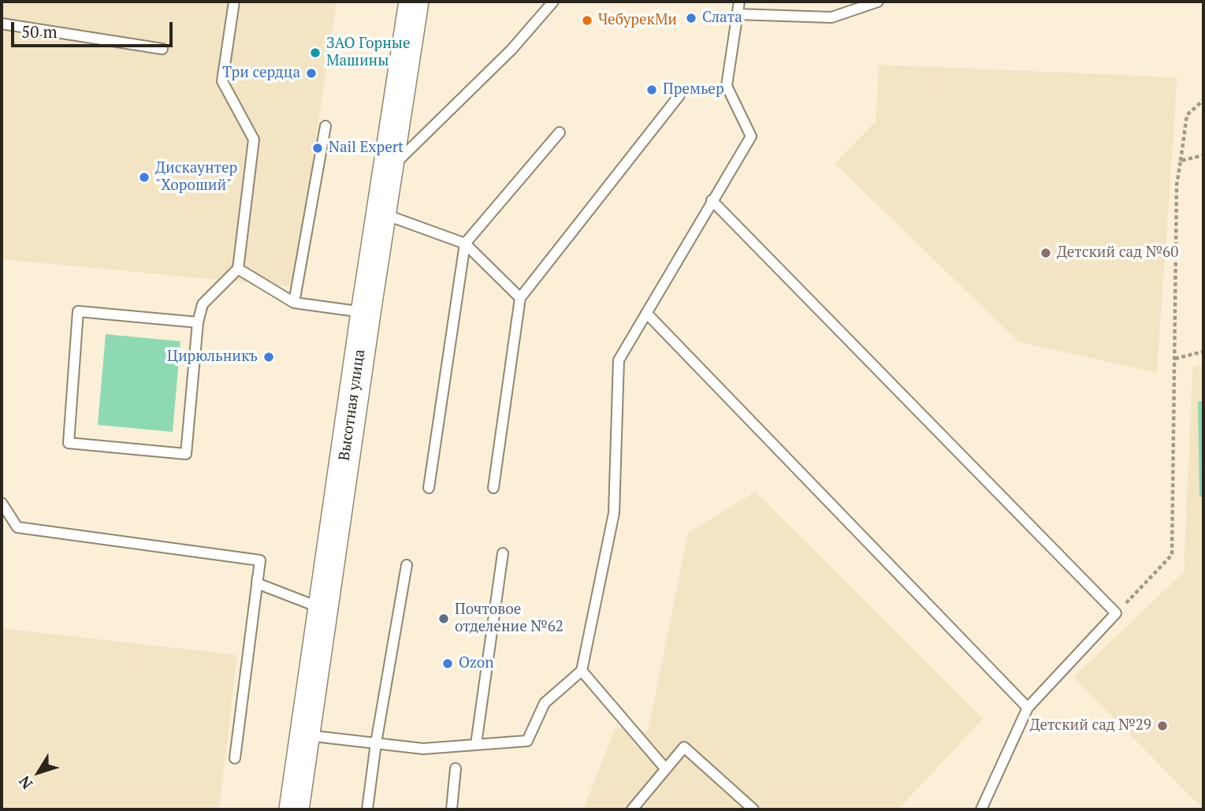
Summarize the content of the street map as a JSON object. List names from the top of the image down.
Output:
{
  "streets": {
    "main road": ["Высотная улица"]
  },
  "places": [
    "Слата",
    "ЧебурекМи",
    "ЗАО Горные Машины",
    "Три сердца",
    "Премьер",
    "Nail Expert",
    "Дискаунтер \"Хороший\"",
    "Детский сад №60",
    "Цирюльникъ",
    "Почтовое отделение №62",
    "Ozon",
    "Детский сад №29"
  ],
  "scale_bar": "50 m",
  "north": "bottom left"
}
